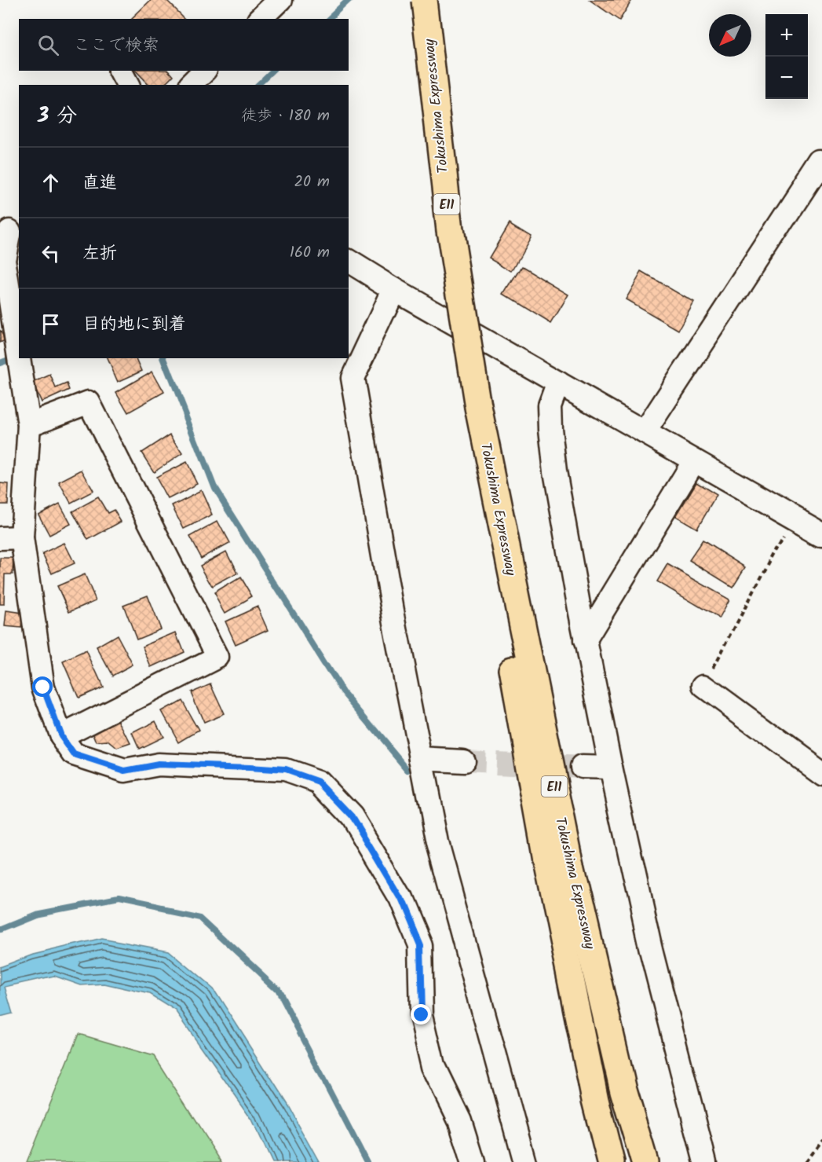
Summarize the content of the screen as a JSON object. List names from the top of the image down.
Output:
{
  "streets": {
    "highway": ["Tokushima Expressway", "E11"]
  },
  "north": "bottom left",
  "page": {
    "map_buttons": ["+", "−"],
    "search": "ここで検索",
    "heading": ["3 分", "徒歩 · 180 m"],
    "list": [
      ["直進", "20 m"],
      ["左折", "160 m"],
      "目的地に到着"
    ]
  }
}
